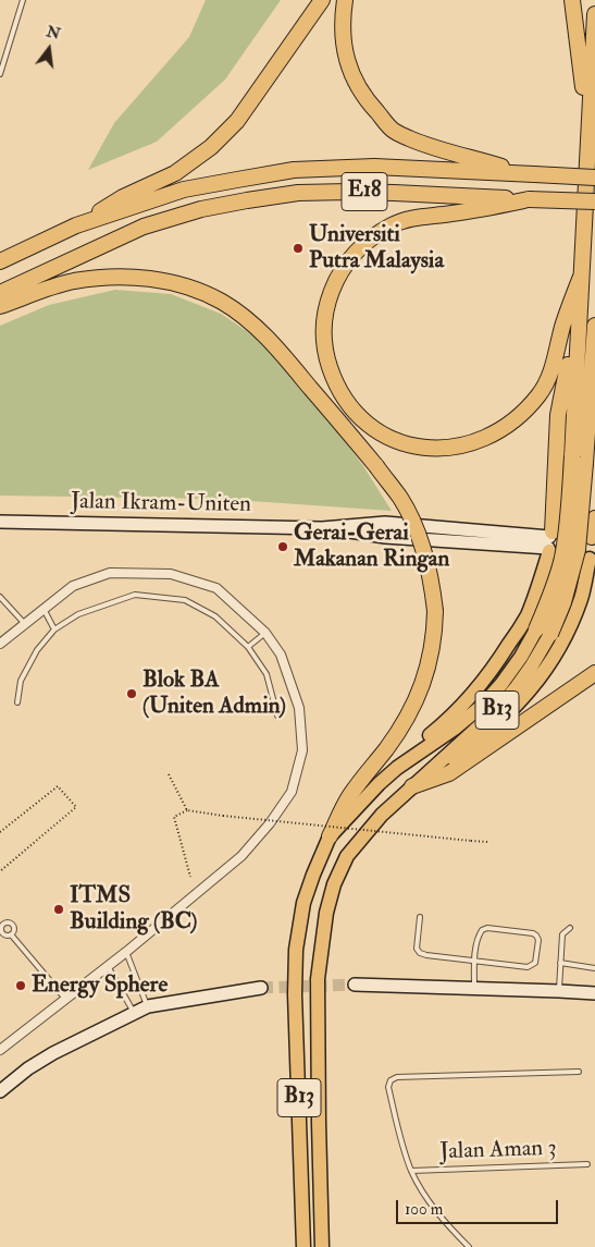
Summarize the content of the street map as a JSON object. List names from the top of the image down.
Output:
{
  "streets": {
    "highway": ["E18", "B13"],
    "main road": ["Jalan Ikram-Uniten"],
    "lane": ["Jalan Aman 3"]
  },
  "places": [
    "Universiti Putra Malaysia",
    "Gerai-Gerai Makanan Ringan",
    "Blok BA (Uniten Admin)",
    "ITMS Building (BC)",
    "Energy Sphere"
  ],
  "scale_bar": "100 m",
  "north": "top"
}
